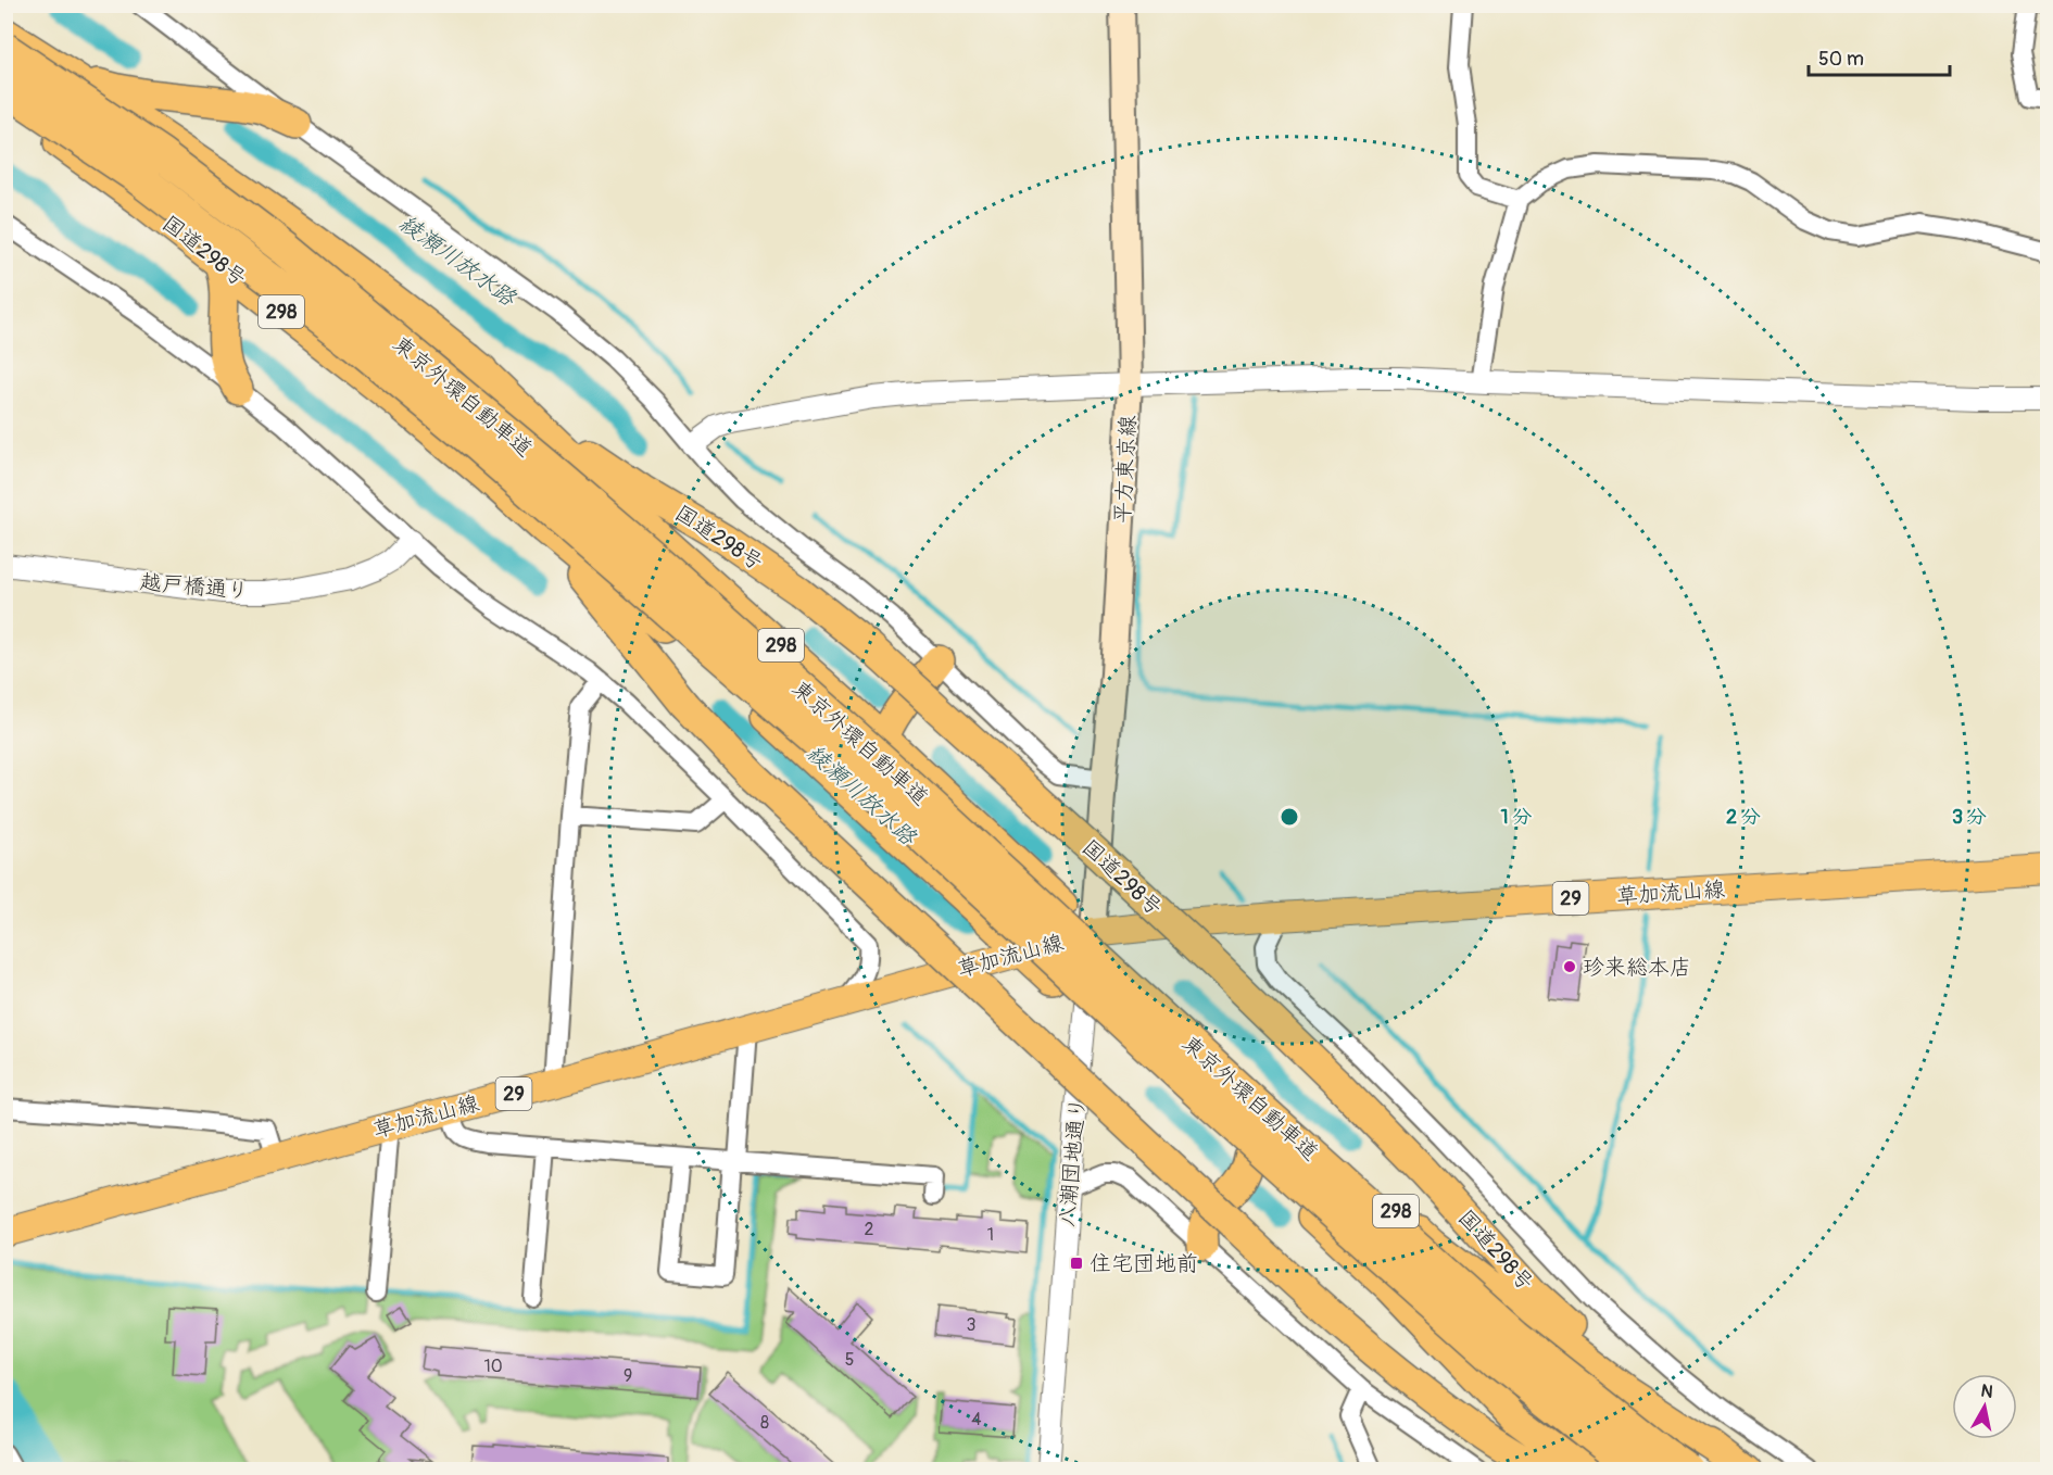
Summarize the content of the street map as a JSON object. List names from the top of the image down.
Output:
{
  "streets": {
    "highway": ["国道298号", "298", "東京外環自動車道"],
    "main road": ["平方東京線", "草加流山線", "29"],
    "street": ["越戸橋通り", "八潮団地通り"]
  },
  "crossings": [
    ["国道298号", "平方東京線"],
    ["国道298号", "草加流山線"],
    ["国道298号", "八潮団地通り"],
    ["平方東京線", "草加流山線"],
    ["平方東京線", "八潮団地通り"],
    ["草加流山線", "八潮団地通り"]
  ],
  "water": ["綾瀬川放水路"],
  "places": {
    "other": ["珍来総本店"],
    "transit": ["住宅団地前"]
  },
  "house_numbers": [
    "2",
    "1",
    "3",
    "5",
    "10",
    "9",
    "4",
    "8"
  ],
  "scale_bar": "50 m",
  "north": "top",
  "rings": ["1 分", "2 分", "3 分"]
}
